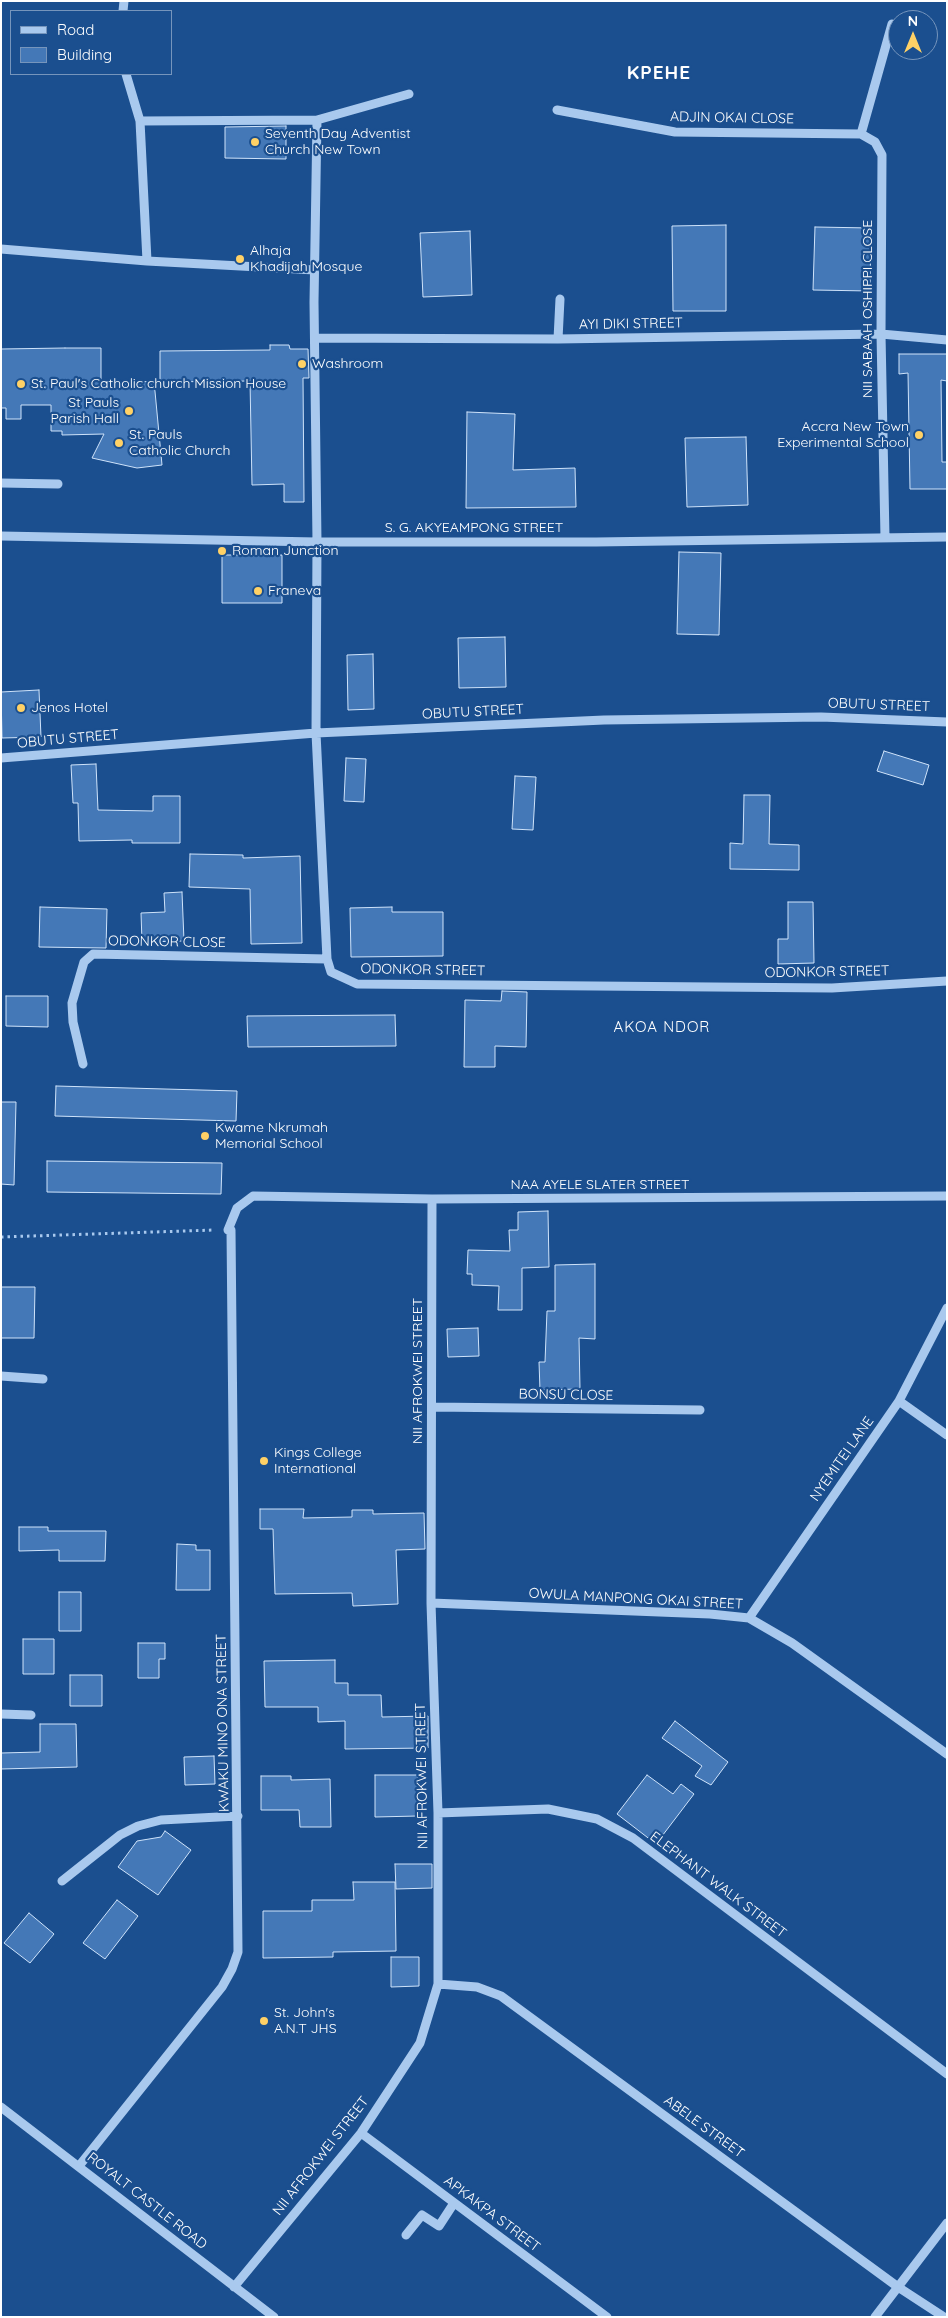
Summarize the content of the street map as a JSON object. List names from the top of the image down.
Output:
{
  "streets": {
    "street": [
      "ADJIN OKAI CLOSE",
      "NII SABAAH OSHIPPI CLOSE",
      "AYI DIKI STREET",
      "S. G. AKYEAMPONG STREET",
      "OBUTU STREET",
      "ODONKOR CLOSE",
      "ODONKOR STREET",
      "NAA AYELE SLATER STREET",
      "NII AFROKWEI STREET",
      "BONSU CLOSE",
      "NYEMITEI LANE",
      "OWULA MANPONG OKAI STREET",
      "KWAKU MINO ONA STREET",
      "ELEPHANT WALK STREET",
      "ABELE STREET",
      "ROYALT CASTLE ROAD",
      "APKAKPA STREET"
    ]
  },
  "crossings": [
    ["ADJIN OKAI CLOSE", "NII SABAAH OSHIPPI CLOSE"],
    ["NII SABAAH OSHIPPI CLOSE", "AYI DIKI STREET"],
    ["NII SABAAH OSHIPPI CLOSE", "S. G. AKYEAMPONG STREET"],
    ["ODONKOR CLOSE", "ODONKOR STREET"],
    ["NAA AYELE SLATER STREET", "NII AFROKWEI STREET"],
    ["NAA AYELE SLATER STREET", "KWAKU MINO ONA STREET"],
    ["NII AFROKWEI STREET", "BONSU CLOSE"],
    ["NII AFROKWEI STREET", "OWULA MANPONG OKAI STREET"],
    ["NII AFROKWEI STREET", "ELEPHANT WALK STREET"],
    ["NII AFROKWEI STREET", "ABELE STREET"],
    ["NII AFROKWEI STREET", "ROYALT CASTLE ROAD"],
    ["NII AFROKWEI STREET", "APKAKPA STREET"],
    ["NYEMITEI LANE", "OWULA MANPONG OKAI STREET"],
    ["KWAKU MINO ONA STREET", "ROYALT CASTLE ROAD"]
  ],
  "districts": ["KPEHE", "AKOA NDOR"],
  "places": [
    "Seventh Day Adventist Church New Town",
    "Alhaja Khadijah Mosque",
    "Washroom",
    "St. Paul's Catholic church Mission House",
    "St Pauls Parish Hall",
    "Accra New Town Experimental School",
    "St. Pauls Catholic Church",
    "Roman Junction",
    "Franeva",
    "Jenos Hotel",
    "Kwame Nkrumah Memorial School",
    "Kings College International",
    "St. John's A.N.T JHS"
  ],
  "legend": ["Road", "Building"],
  "north": "top"
}
